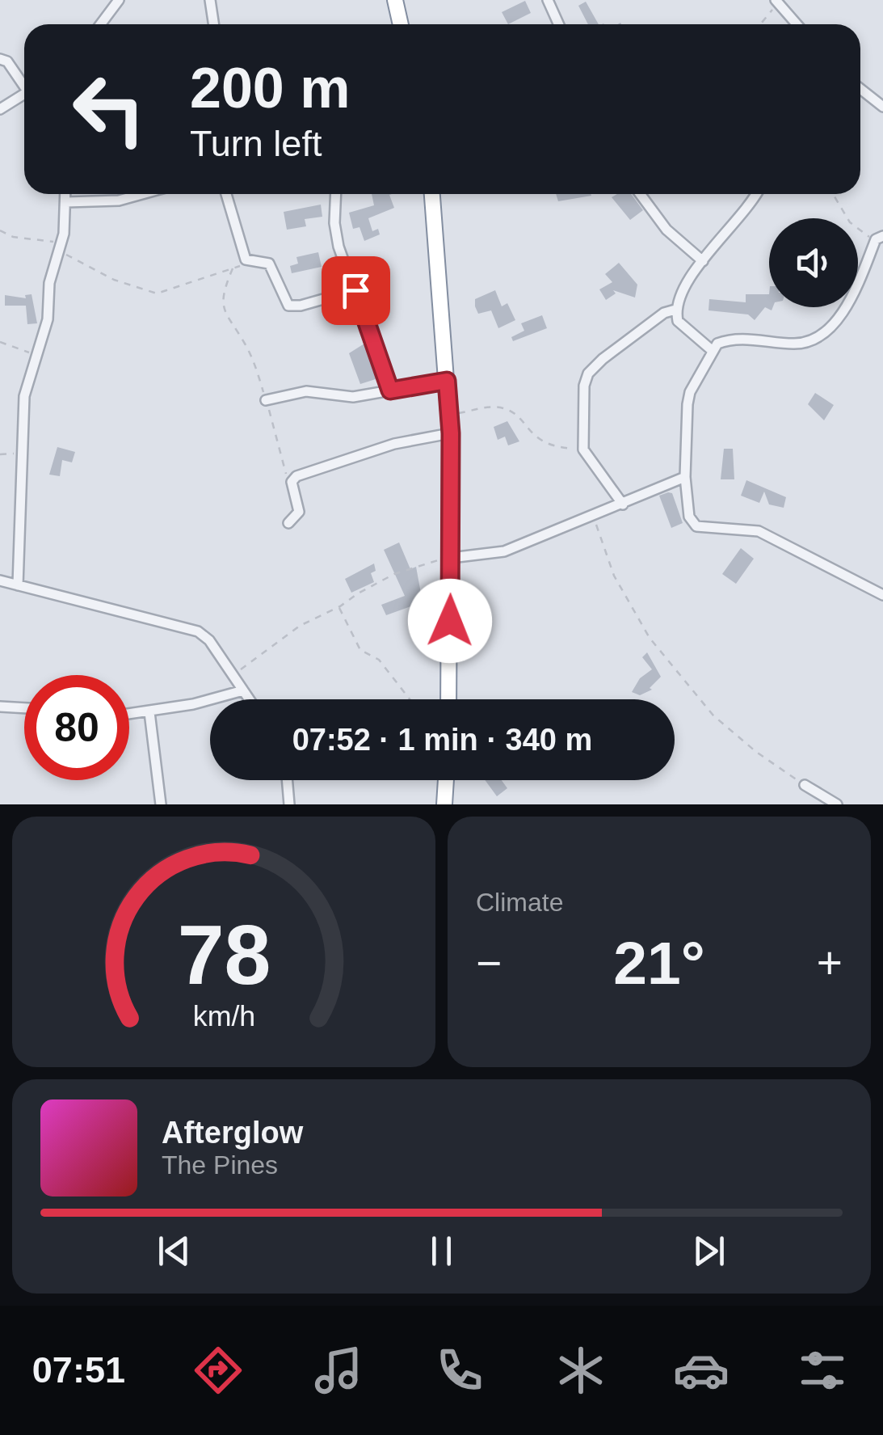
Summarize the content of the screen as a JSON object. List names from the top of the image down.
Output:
{
  "page": {
    "turn": ["200 m", "Turn left"],
    "limit": "80",
    "trip": "07:52 · 1 min · 340 m",
    "tile": "Climate",
    "heat": ["−", "21°", "+"],
    "song": ["Afterglow", "The Pines"],
    "tabs": "07:51",
    "gauge": ["78", "km/h"]
  }
}
